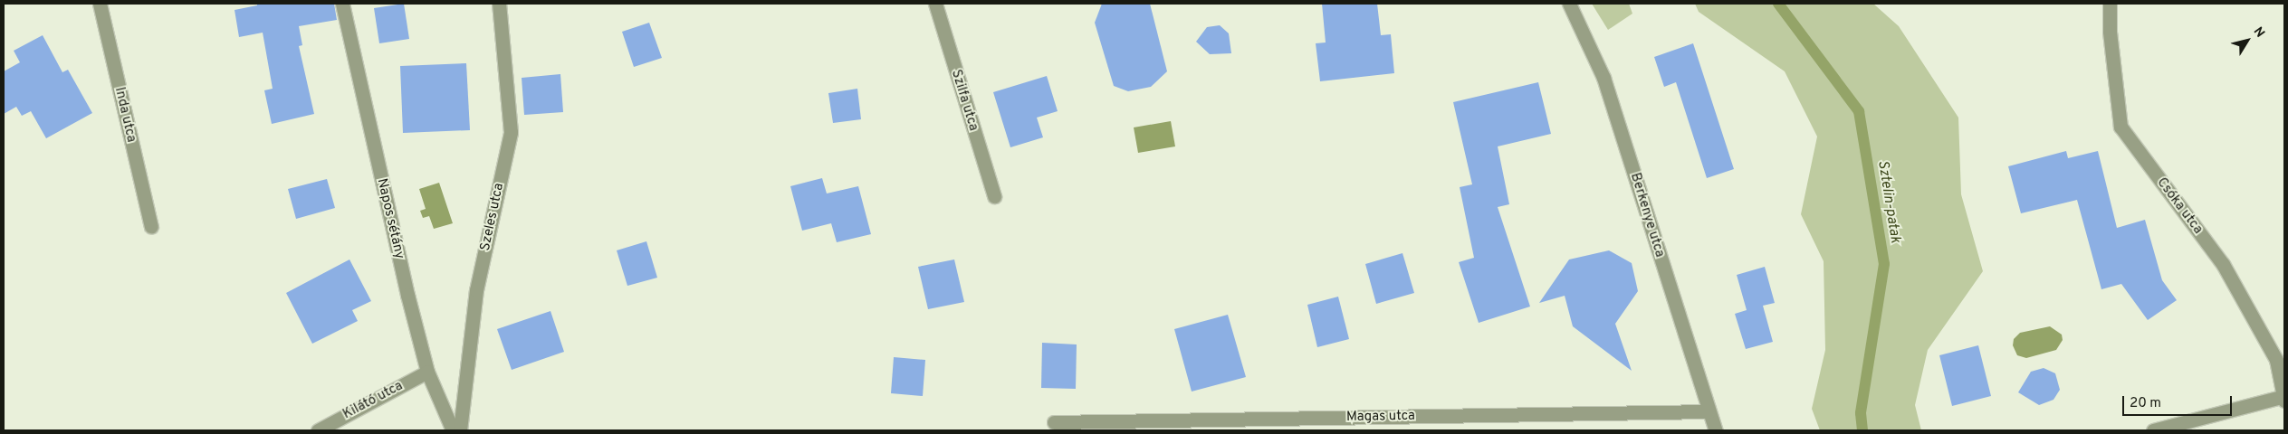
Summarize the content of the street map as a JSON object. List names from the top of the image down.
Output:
{
  "streets": {
    "street": [
      "Szilfa utca",
      "Inda utca",
      "Csóka utca",
      "Berkenye utca",
      "Szeles utca",
      "Napos sétány",
      "Kilátó utca",
      "Magas utca"
    ]
  },
  "crossings": [
    ["Berkenye utca", "Magas utca"],
    ["Napos sétány", "Kilátó utca"]
  ],
  "water": ["Sztelin-patak"],
  "scale_bar": "20 m",
  "north": "top right"
}
